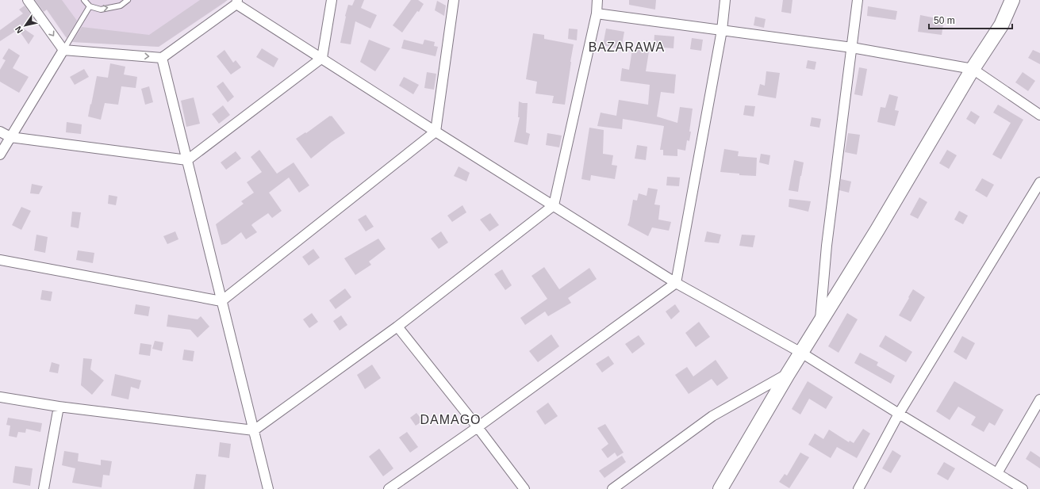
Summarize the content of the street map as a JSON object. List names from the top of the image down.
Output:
{
  "districts": ["BAZARAWA", "DAMAGO"],
  "scale_bar": "50 m",
  "north": "bottom left"
}
